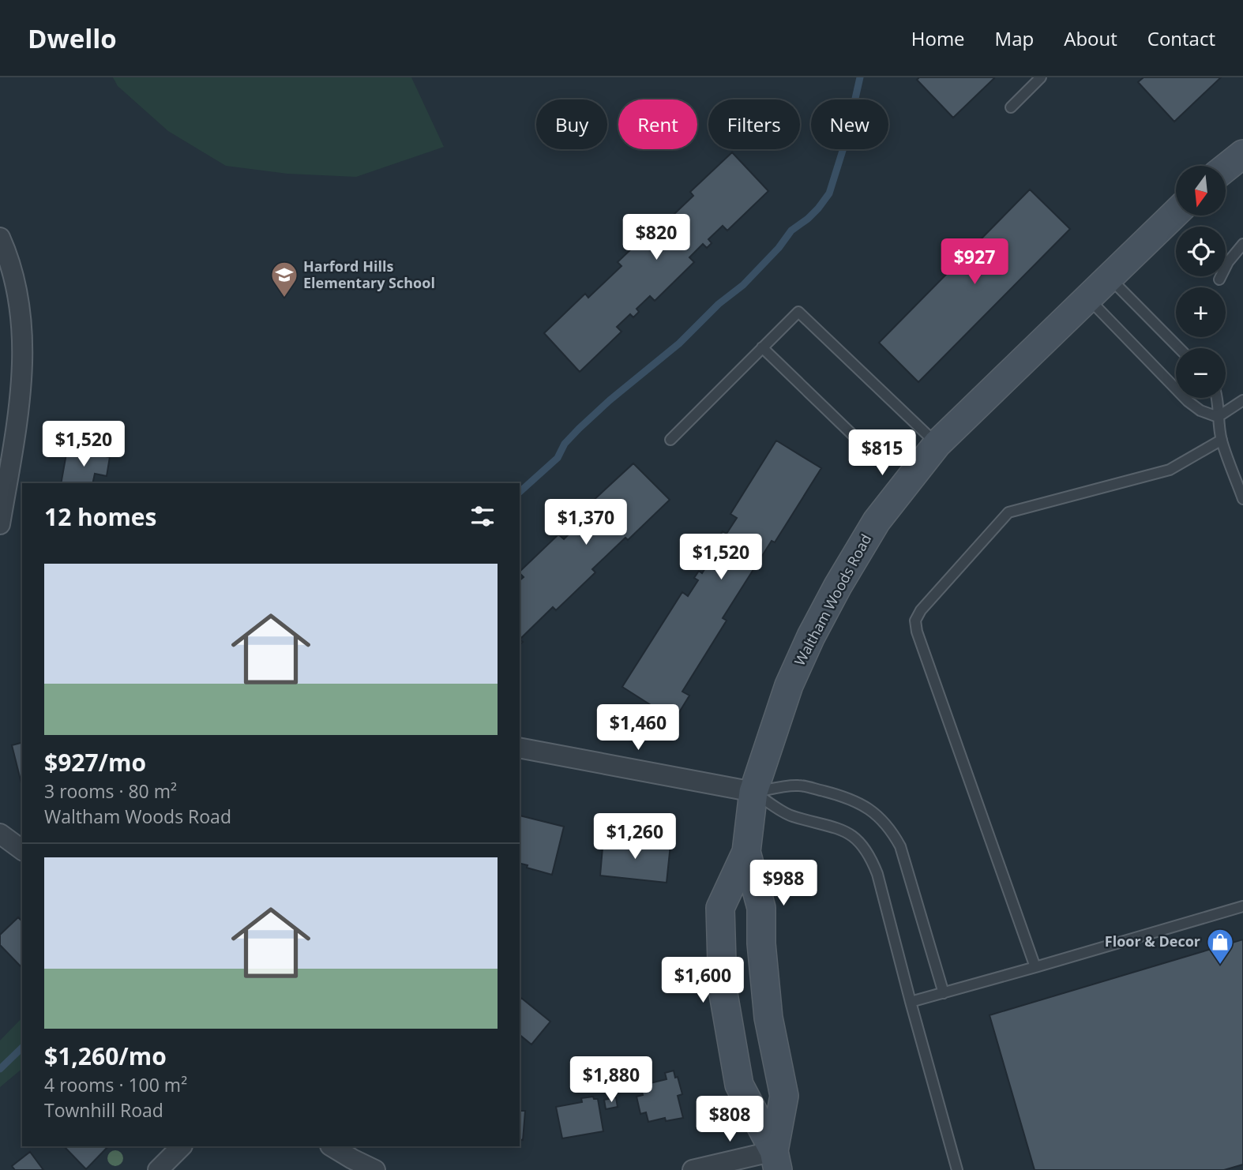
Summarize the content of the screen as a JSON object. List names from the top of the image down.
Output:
{
  "streets": {
    "street": ["Waltham Woods Road"]
  },
  "places": {
    "school or university": ["Harford Hills Elementary School"],
    "shop": ["Floor & Decor"]
  },
  "north": "bottom",
  "page": {
    "header": "Dwello",
    "nav": [
      "Home",
      "Map",
      "About",
      "Contact"
    ],
    "chip": [
      "Buy",
      "Rent",
      "Filters",
      "New"
    ],
    "map_buttons": ["+", "−"],
    "price": [
      "$820",
      "$927",
      "$1,520",
      "$815",
      "$1,370",
      "$1,520",
      "$1,460",
      "$1,260",
      "$988",
      "$1,600",
      "$1,880",
      "$808"
    ],
    "heading": "12 homes",
    "list": [
      {
        "name": "$927/mo",
        "note": "3 rooms · 80 m² · Waltham Woods Road"
      },
      {
        "name": "$1,260/mo",
        "note": "4 rooms · 100 m² · Townhill Road"
      }
    ]
  }
}
